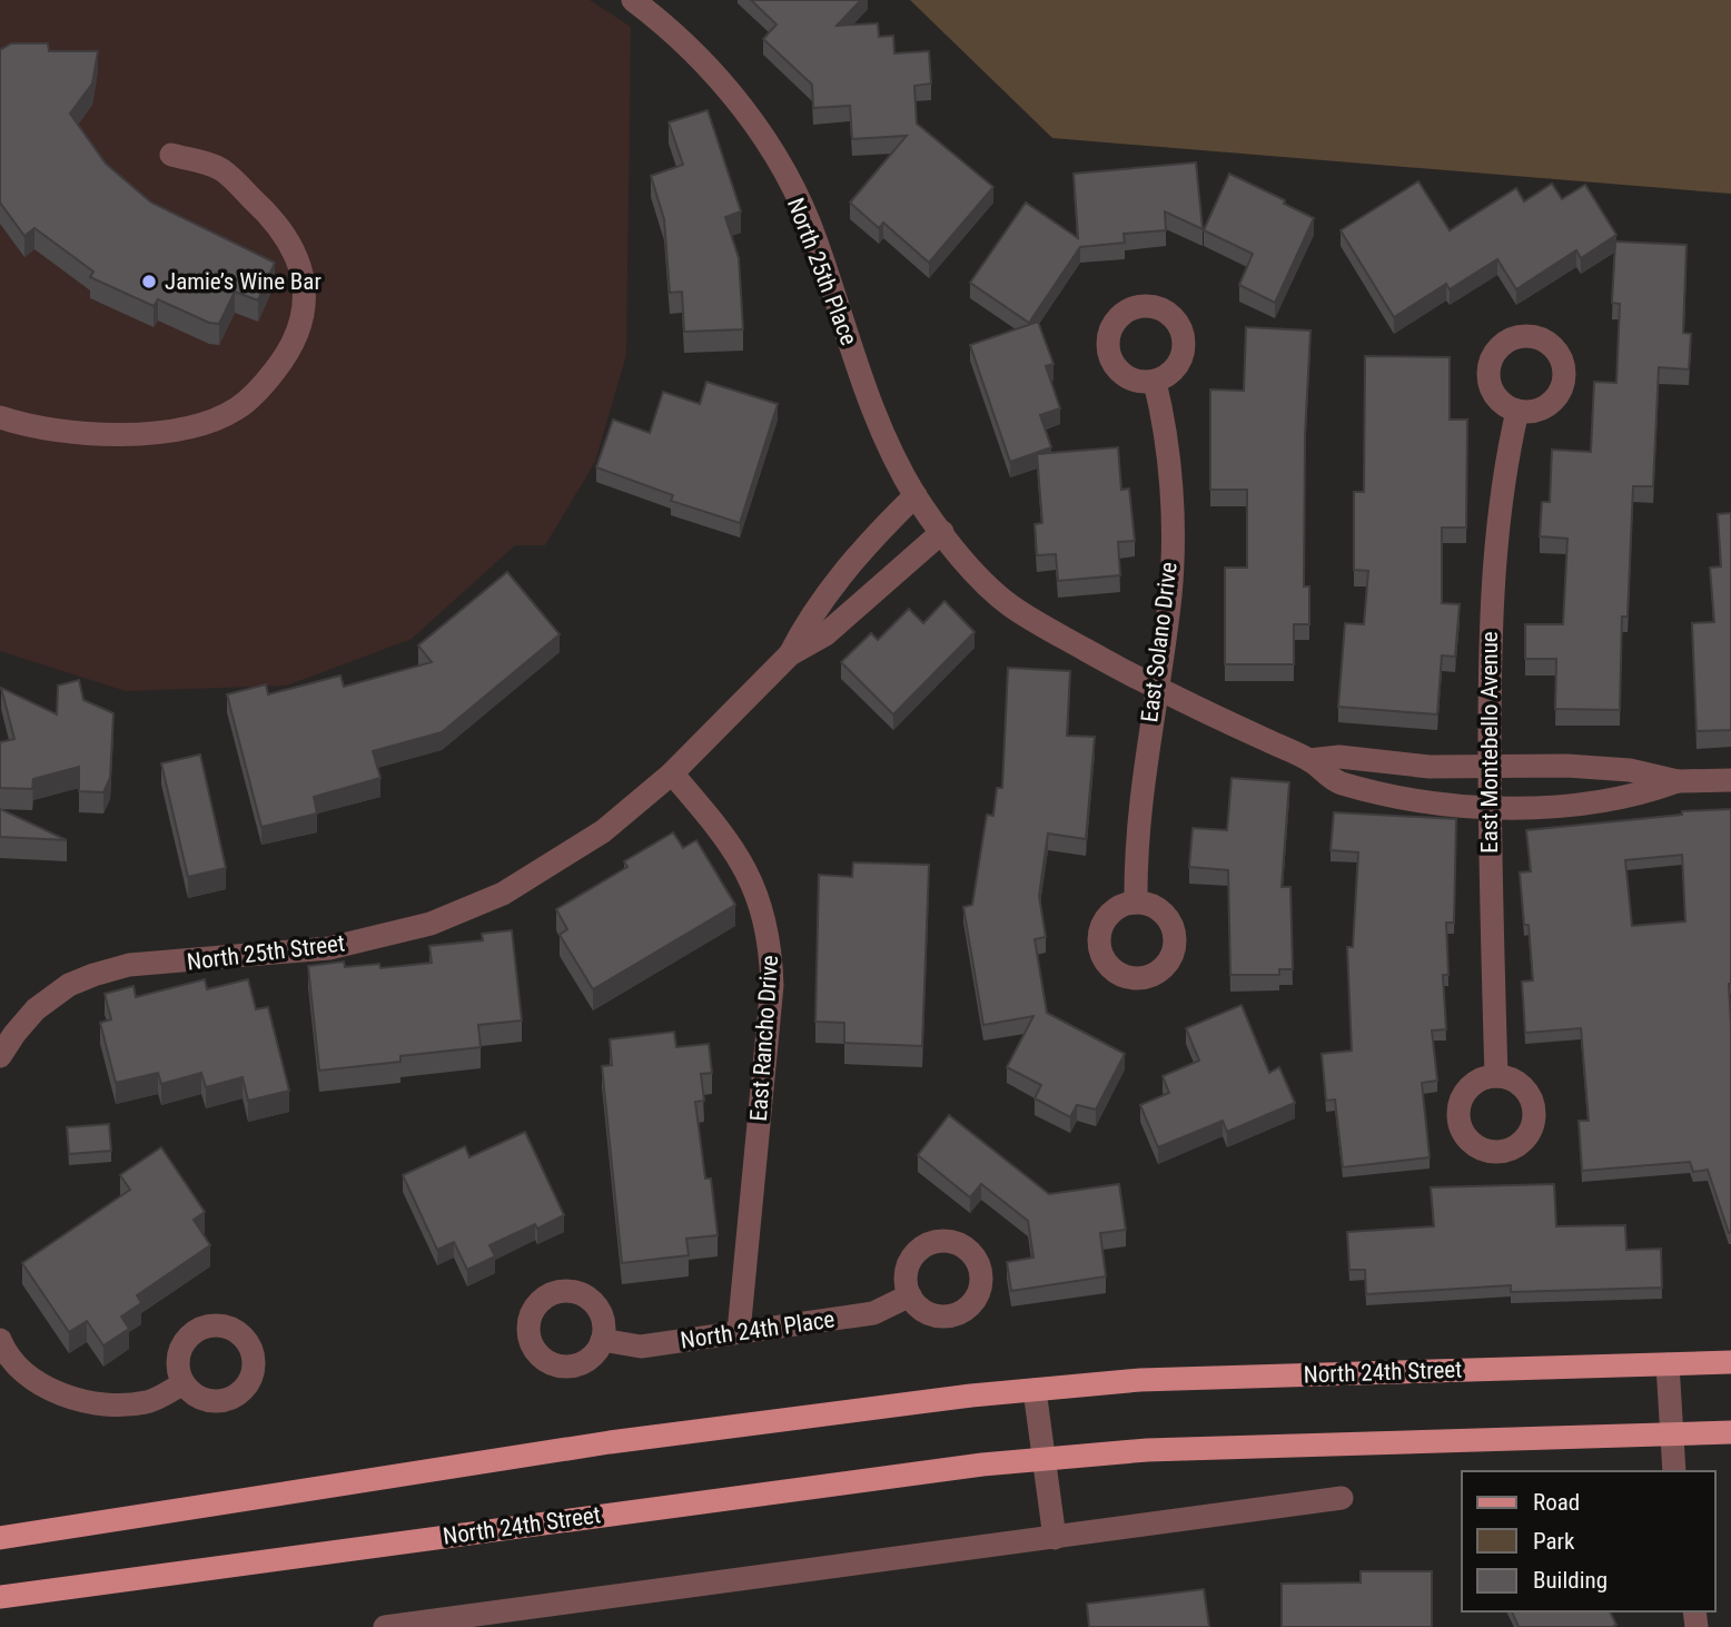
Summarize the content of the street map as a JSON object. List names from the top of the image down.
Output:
{
  "streets": {
    "main road": ["North 24th Street"],
    "street": [
      "North 25th Place",
      "East Solano Drive",
      "East Montebello Avenue",
      "North 25th Street",
      "East Rancho Drive",
      "North 24th Place"
    ]
  },
  "crossings": [
    ["North 25th Place", "North 25th Street"],
    ["North 25th Street", "East Rancho Drive"],
    ["East Rancho Drive", "North 24th Place"]
  ],
  "places": ["Jamie’s Wine Bar"],
  "legend": ["Road", "Park", "Building"]
}
